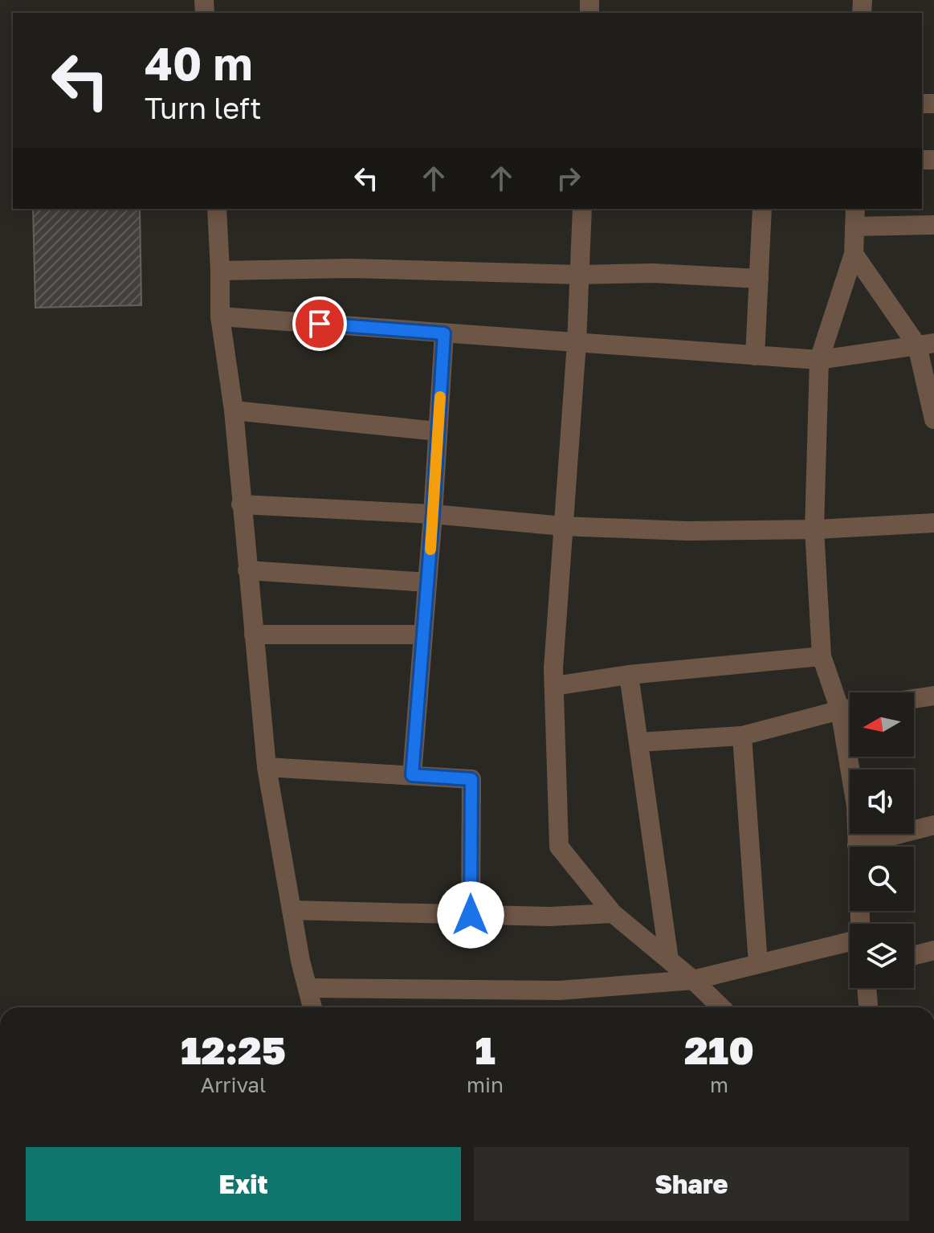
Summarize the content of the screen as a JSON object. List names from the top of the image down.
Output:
{
  "north": "left",
  "page": {
    "turn": ["40 m", "Turn left"],
    "eta": [
      "12:25",
      "Arrival",
      "1",
      "min",
      "210",
      "m"
    ],
    "buttons": ["Exit", "Share"]
  }
}
